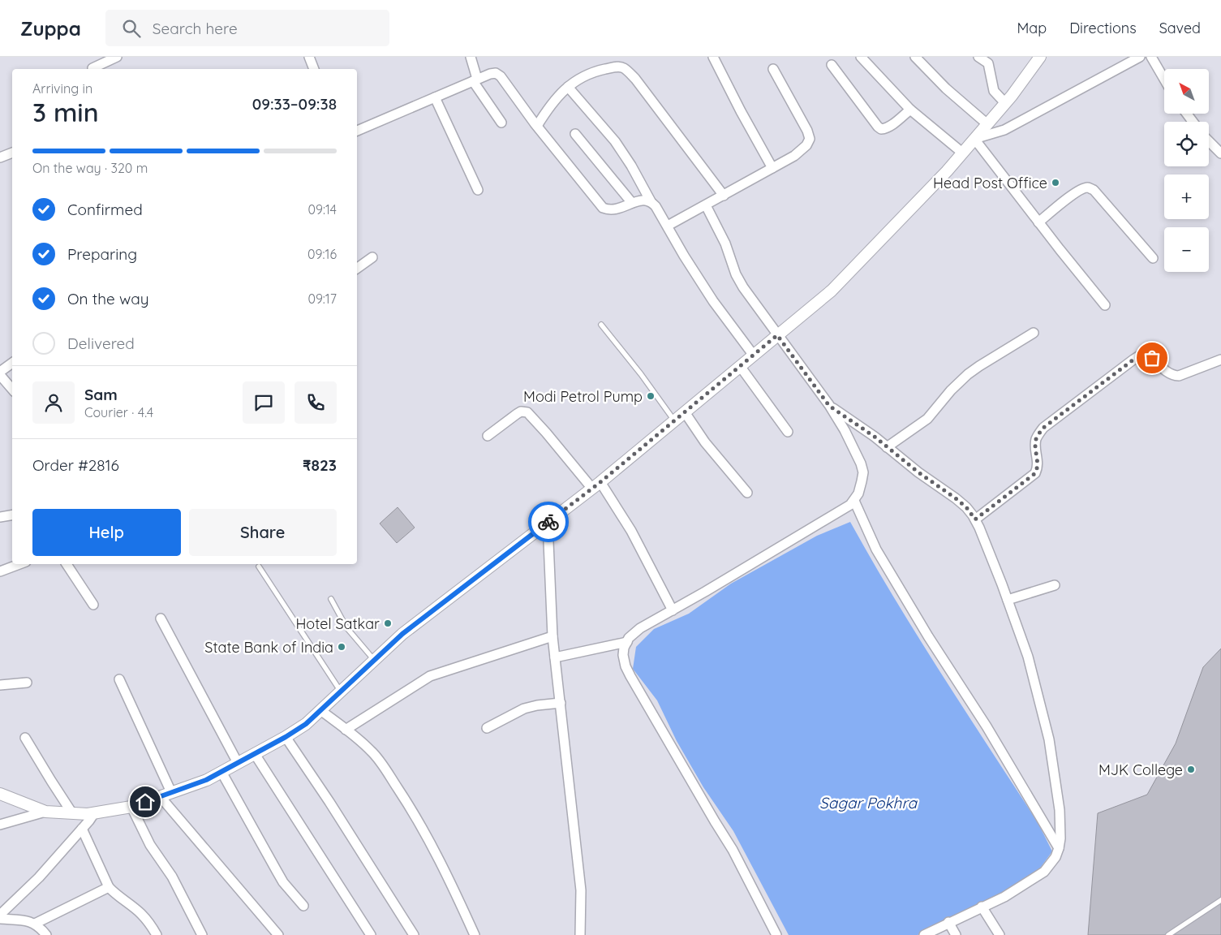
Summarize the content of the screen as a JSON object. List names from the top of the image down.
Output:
{
  "water": ["Sagar Pokhra"],
  "places": [
    "Head Post Office",
    "Modi Petrol Pump",
    "Hotel Satkar",
    "State Bank of India",
    "MJK College"
  ],
  "north": "top left",
  "page": {
    "header": "Zuppa",
    "search": "Search here",
    "nav": ["Map", "Directions", "Saved"],
    "map_buttons": ["+", "−"],
    "heading": ["3 min", "Arriving in", "09:33–09:38"],
    "panel": [
      "Sam",
      "Courier · 4.4",
      "Order #2816",
      "₹823"
    ],
    "bar": "On the way · 320 m",
    "list": [
      ["Confirmed", "09:14"],
      ["Preparing", "09:16"],
      ["On the way", "09:17"],
      "Delivered"
    ],
    "buttons": ["Help", "Share"]
  }
}
